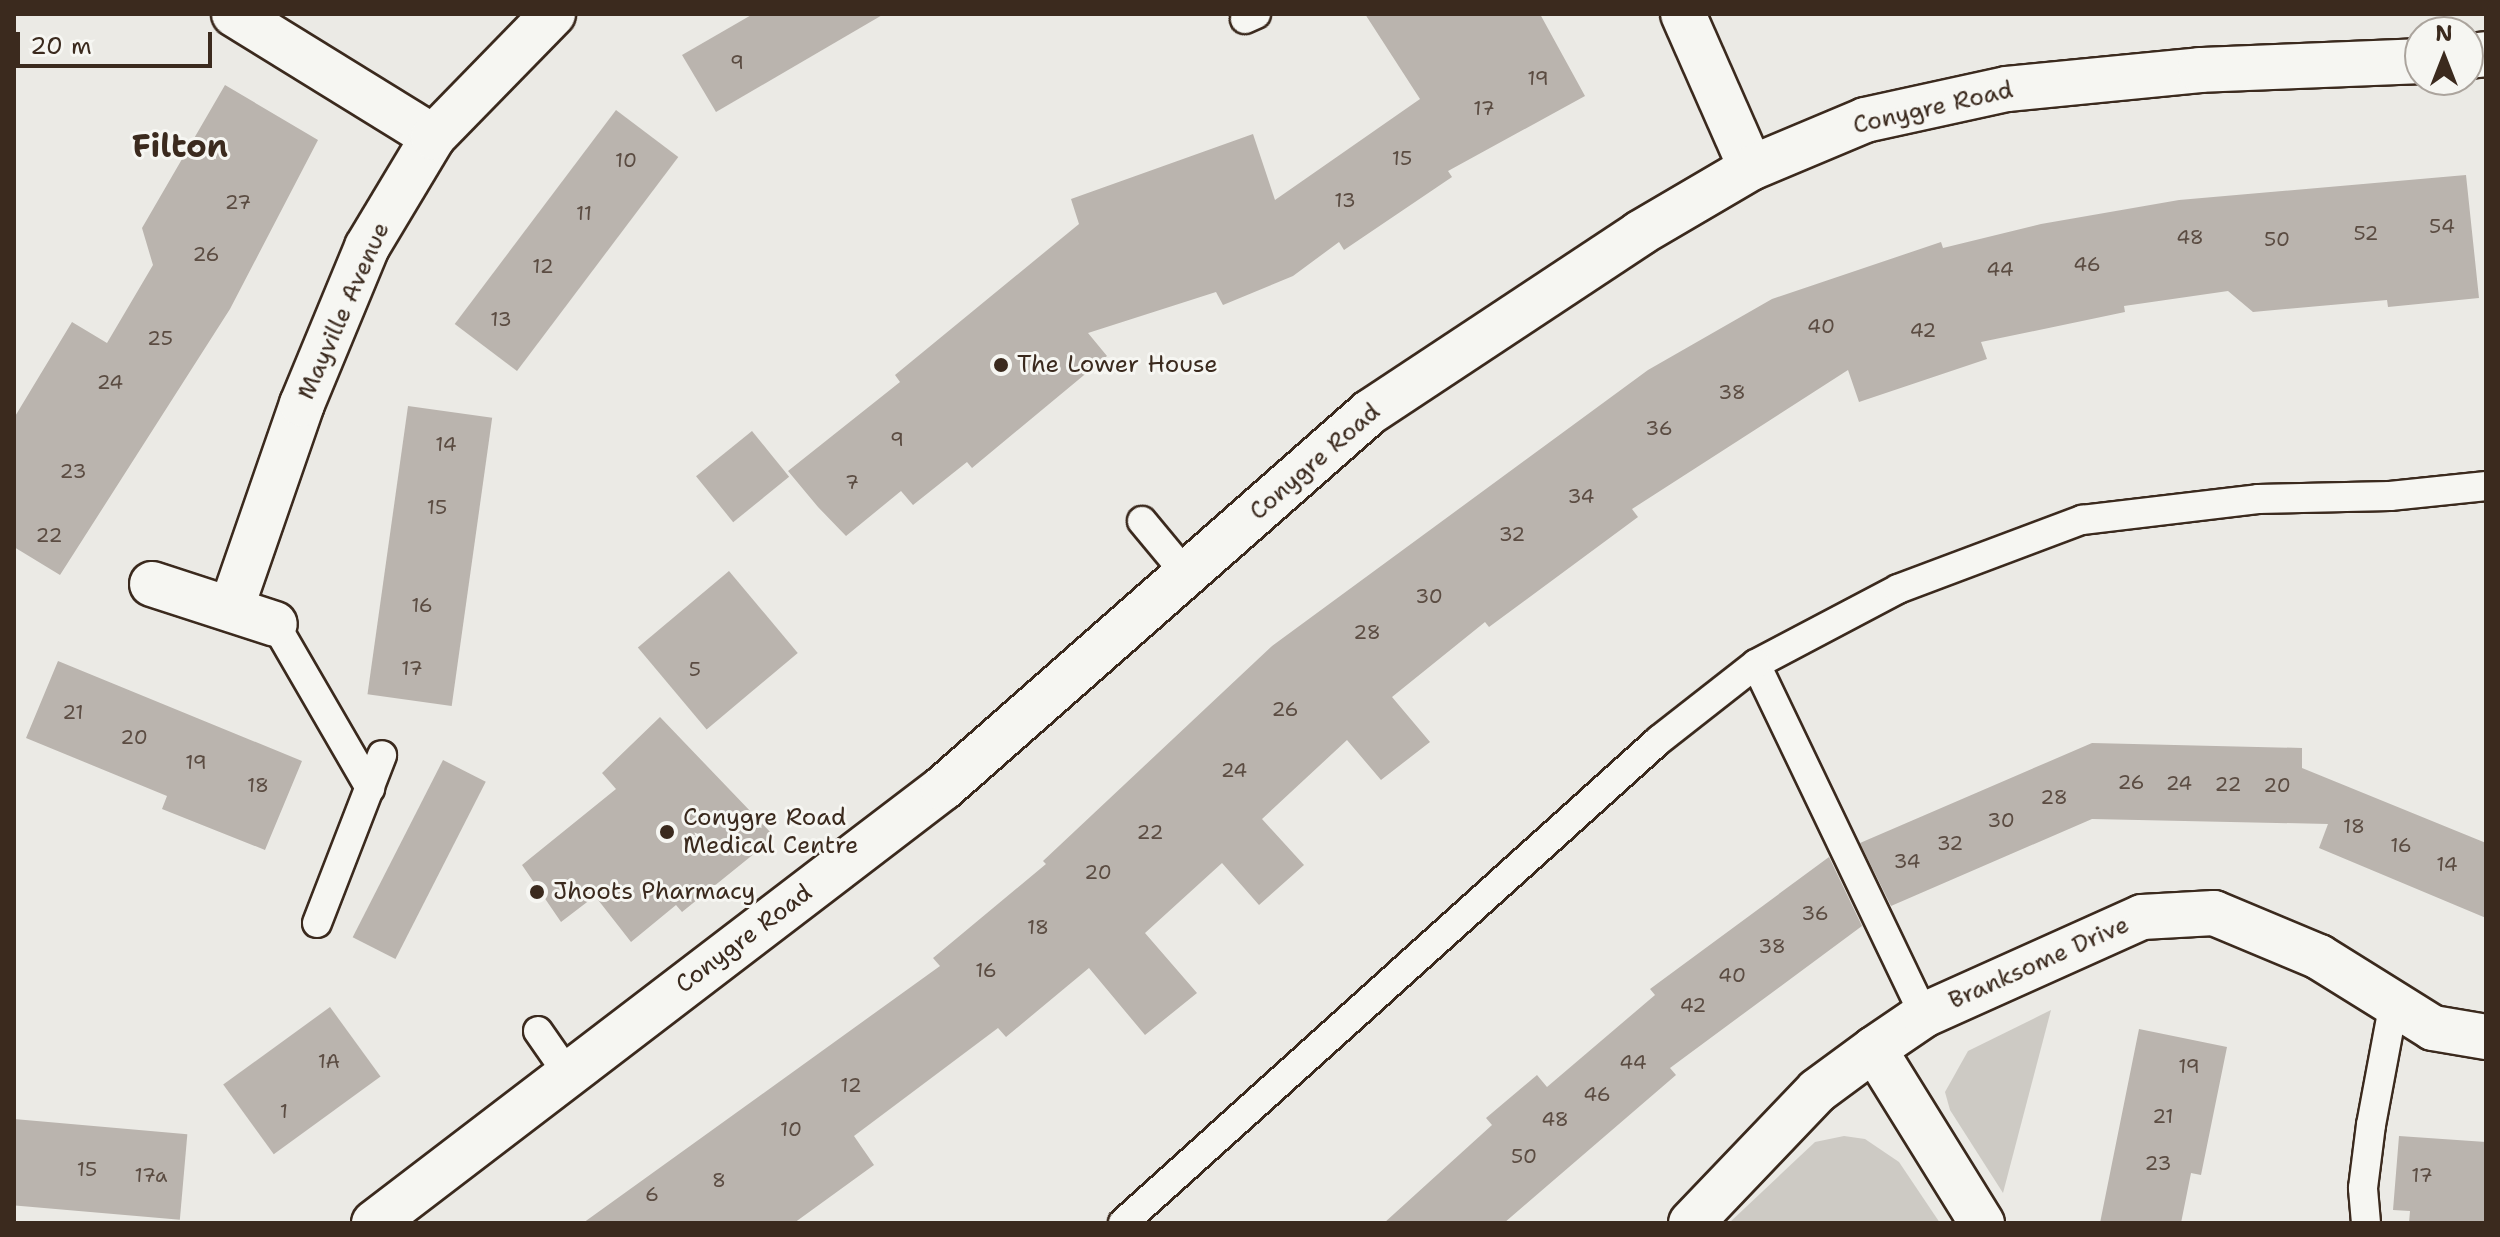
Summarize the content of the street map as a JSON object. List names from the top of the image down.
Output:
{
  "streets": {
    "street": ["Conygre Road", "Mayville Avenue", "Branksome Drive"]
  },
  "districts": ["Filton"],
  "places": ["The Lower House", "Conygre Road Medical Centre", "Jhoots Pharmacy"],
  "house_numbers": [
    "9",
    "19",
    "17",
    "15",
    "10",
    "13",
    "27",
    "11",
    "54",
    "52",
    "48",
    "50",
    "26",
    "46",
    "12",
    "44",
    "13",
    "40",
    "42",
    "25",
    "24",
    "38",
    "36",
    "9",
    "14",
    "23",
    "7",
    "34",
    "15",
    "32",
    "22",
    "30",
    "16",
    "28",
    "17",
    "5",
    "26",
    "21",
    "20",
    "19",
    "24",
    "26",
    "24",
    "22",
    "18",
    "20",
    "28",
    "30",
    "18",
    "22",
    "32",
    "16",
    "34",
    "14",
    "20",
    "36",
    "18",
    "38",
    "16",
    "40",
    "42",
    "1A",
    "44",
    "19",
    "12",
    "46",
    "1",
    "21",
    "48",
    "10",
    "50",
    "23",
    "15",
    "17a",
    "17",
    "8",
    "6"
  ],
  "scale_bar": "20 m",
  "north": "top"
}
